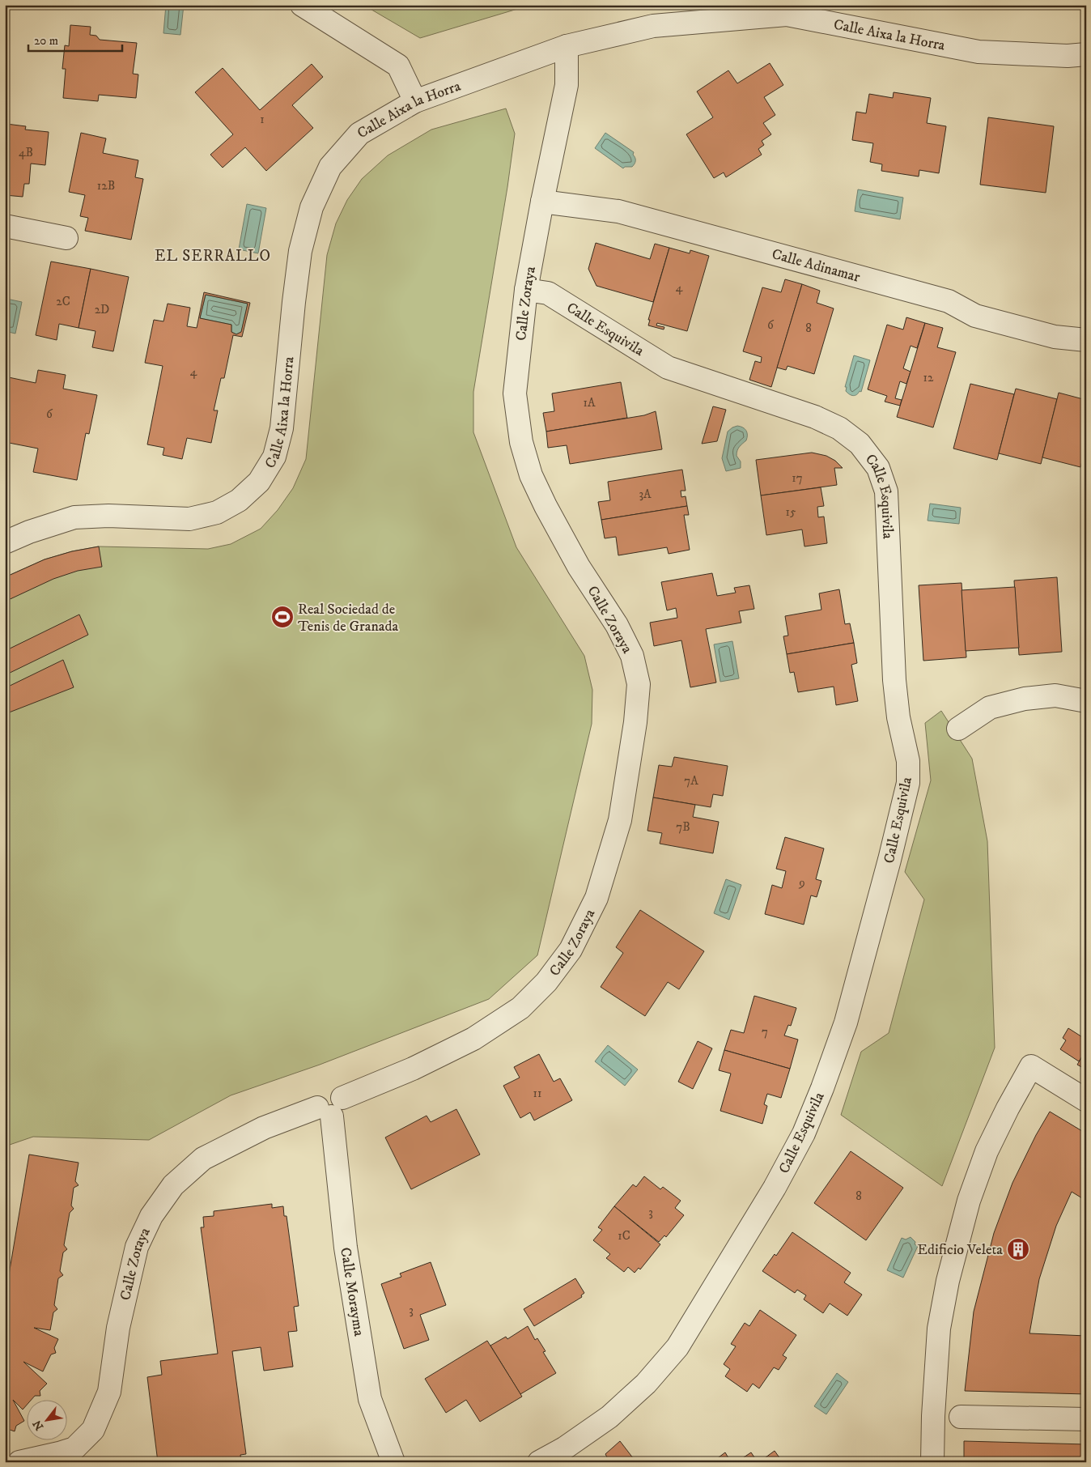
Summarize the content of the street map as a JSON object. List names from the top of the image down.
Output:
{
  "streets": {
    "street": [
      "Calle Aixa la Horra",
      "Calle Adinamar",
      "Calle Zoraya",
      "Calle Esquivila",
      "Calle Morayma"
    ]
  },
  "crossings": [
    ["Calle Aixa la Horra", "Calle Zoraya"],
    ["Calle Adinamar", "Calle Zoraya"],
    ["Calle Zoraya", "Calle Esquivila"],
    ["Calle Zoraya", "Calle Morayma"]
  ],
  "districts": ["EL SERRALLO"],
  "places": {
    "sports": ["Real Sociedad de Tenis de Granada"],
    "building": ["Edificio Veleta"]
  },
  "house_numbers": [
    "1",
    "4B",
    "12B",
    "4",
    "2C",
    "2D",
    "6",
    "8",
    "4",
    "12",
    "1A",
    "6",
    "17",
    "3A",
    "15",
    "7A",
    "7B",
    "9",
    "7",
    "11",
    "8",
    "3",
    "1C",
    "3"
  ],
  "scale_bar": "20 m",
  "north": "bottom left"
}
